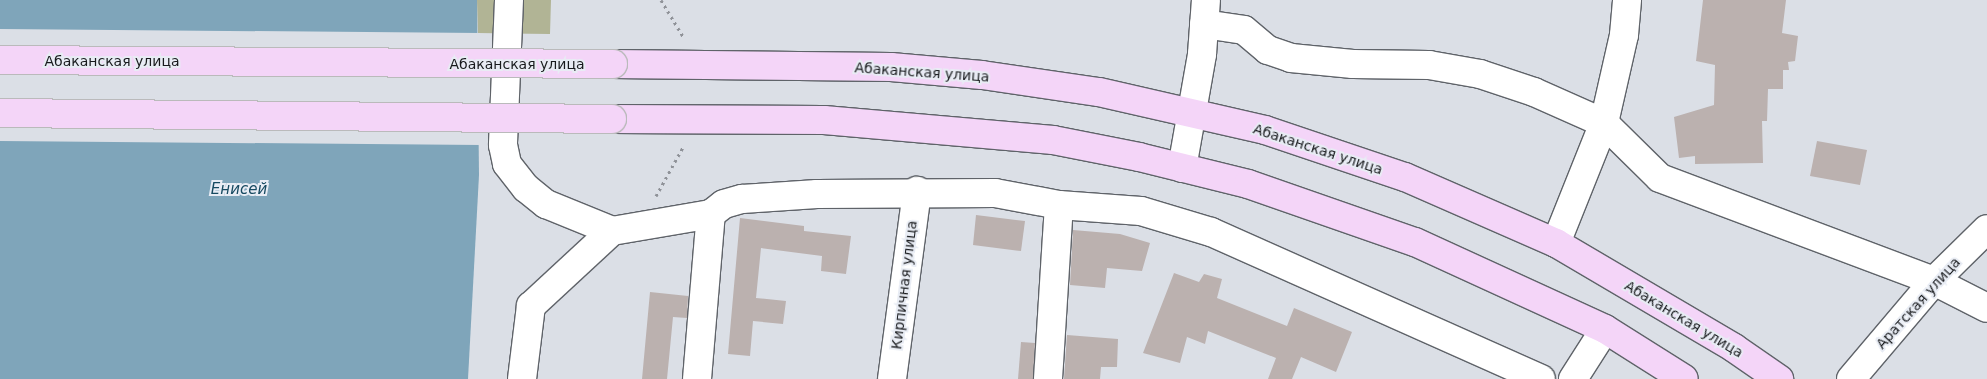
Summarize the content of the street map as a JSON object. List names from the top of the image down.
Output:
{
  "streets": {
    "main road": ["Абаканская улица"],
    "street": ["Кирпичная улица", "Аратская улица"]
  },
  "water": ["Енисей"]
}
